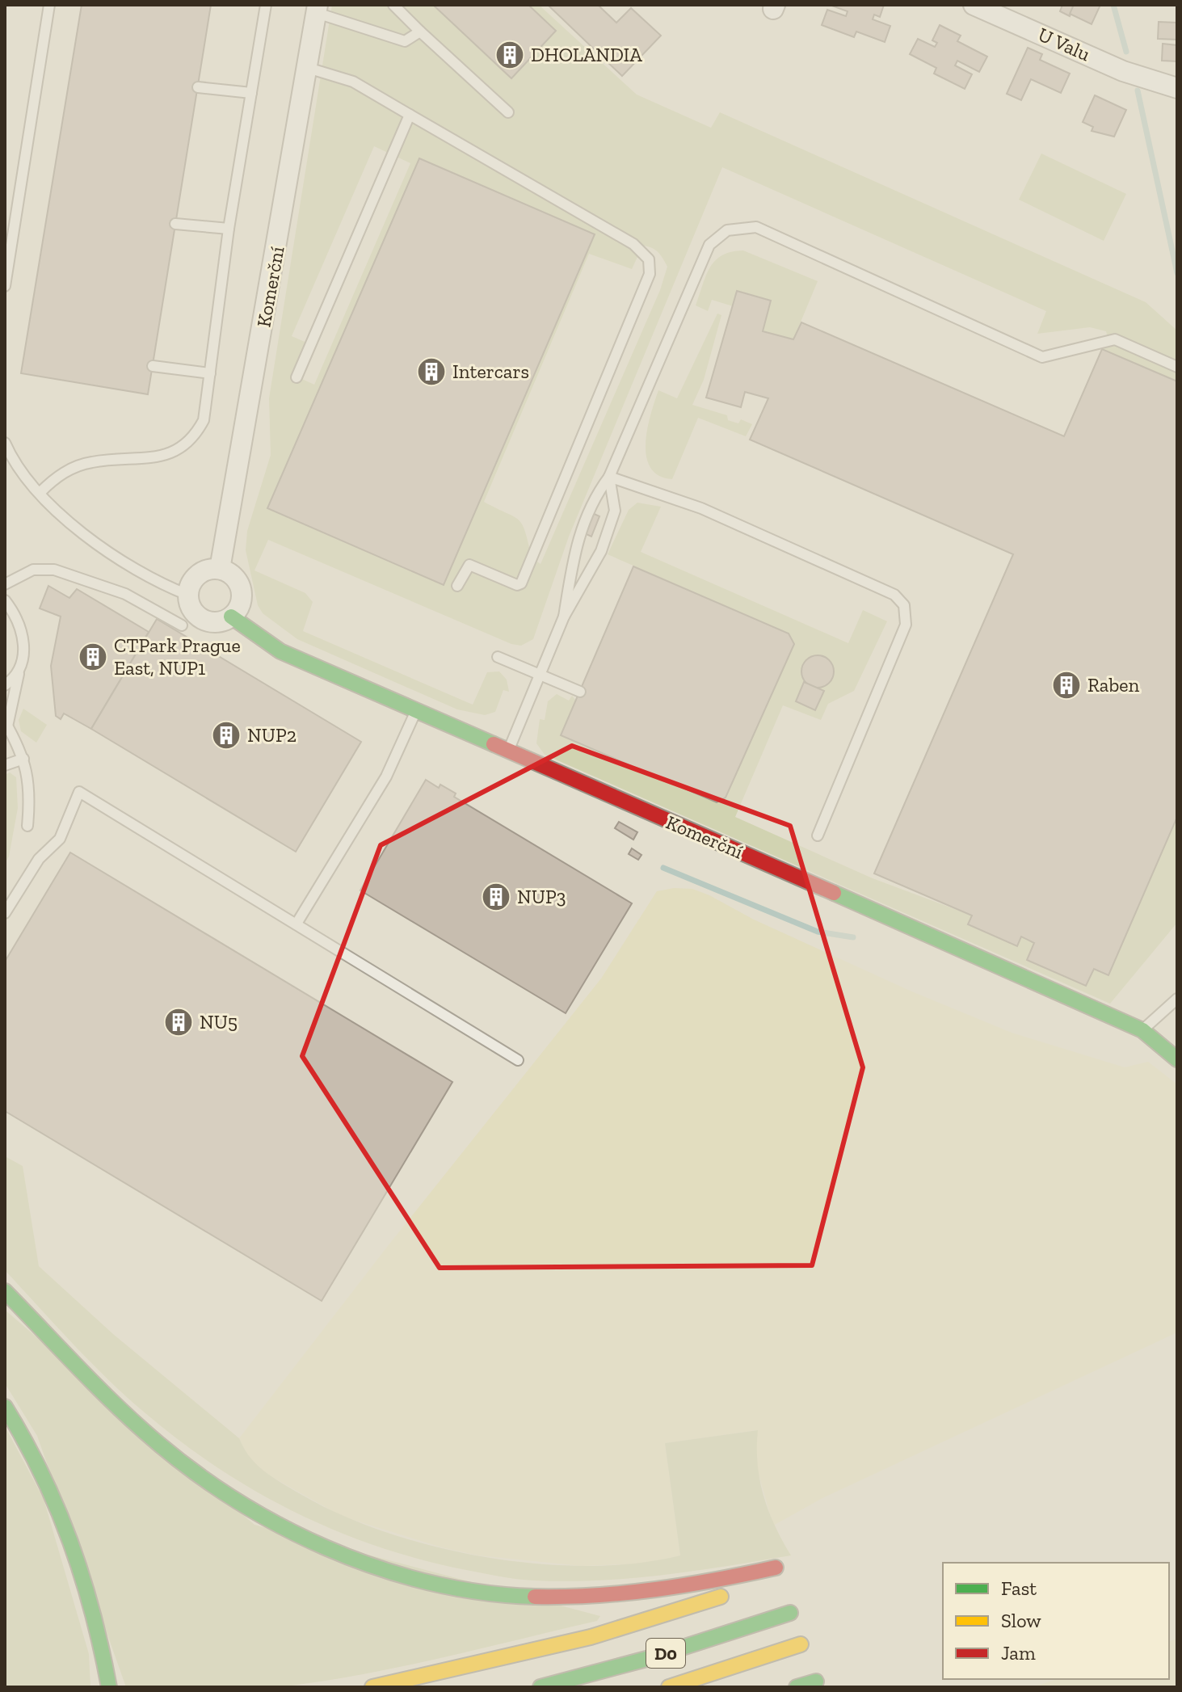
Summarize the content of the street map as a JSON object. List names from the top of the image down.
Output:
{
  "streets": {
    "main road": ["Komerční", "D0"],
    "street": ["U Valu"]
  },
  "places": {
    "building": [
      "DHOLANDIA",
      "Intercars",
      "CTPark Prague East, NUP1",
      "Raben",
      "NUP2",
      "NUP3",
      "NU5"
    ]
  },
  "legend": ["Fast", "Slow", "Jam"]
}
